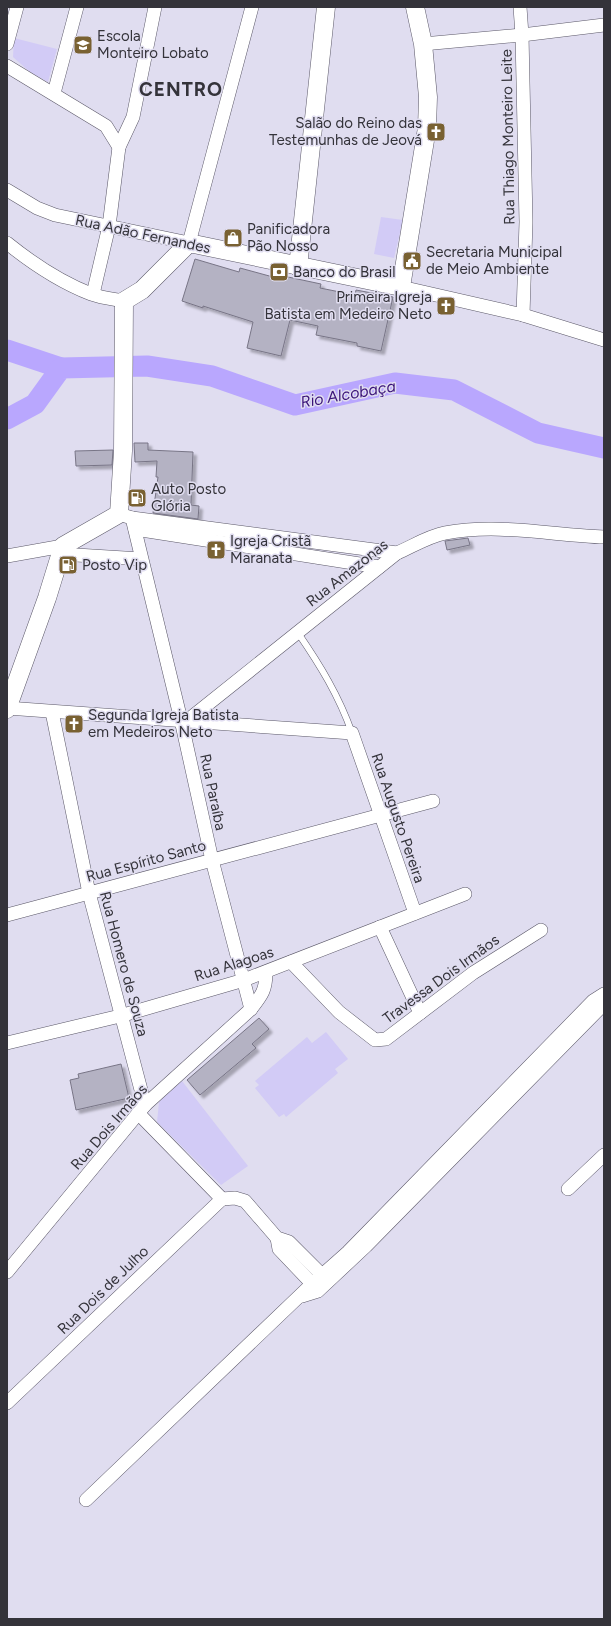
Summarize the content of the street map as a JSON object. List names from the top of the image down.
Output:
{
  "streets": {
    "street": [
      "Rua Thiago Monteiro Leite",
      "Rua Adão Fernandes",
      "Rua Amazonas",
      "Rua Paraíba",
      "Rua Augusto Pereira",
      "Rua Espírito Santo",
      "Rua Homero de Souza",
      "Rua Alagoas",
      "Travessa Dois Irmãos",
      "Rua Dois Irmãos",
      "Rua Dois de Julho"
    ]
  },
  "crossings": [
    ["Rua Amazonas", "Rua Paraíba"],
    ["Rua Paraíba", "Rua Espírito Santo"],
    ["Rua Paraíba", "Rua Alagoas"],
    ["Rua Paraíba", "Rua Dois Irmãos"],
    ["Rua Augusto Pereira", "Rua Espírito Santo"],
    ["Rua Augusto Pereira", "Rua Alagoas"],
    ["Rua Espírito Santo", "Rua Homero de Souza"],
    ["Rua Homero de Souza", "Rua Alagoas"],
    ["Rua Homero de Souza", "Rua Dois Irmãos"],
    ["Rua Homero de Souza", "Rua Dois de Julho"],
    ["Rua Alagoas", "Travessa Dois Irmãos"],
    ["Rua Alagoas", "Rua Dois Irmãos"]
  ],
  "districts": ["CENTRO"],
  "water": ["Rio Alcobaça"],
  "places": {
    "school or university": ["Escola Monteiro Lobato"],
    "church": [
      "Salão do Reino das Testemunhas de Jeová",
      "Primeira Igreja Batista em Medeiro Neto",
      "Igreja Cristã Maranata",
      "Segunda Igreja Batista em Medeiros Neto"
    ],
    "shop": ["Panificadora Pão Nosso"],
    "public building": ["Secretaria Municipal de Meio Ambiente"],
    "bank": ["Banco do Brasil"],
    "fuel station": ["Auto Posto Glória", "Posto Vip"]
  }
}
